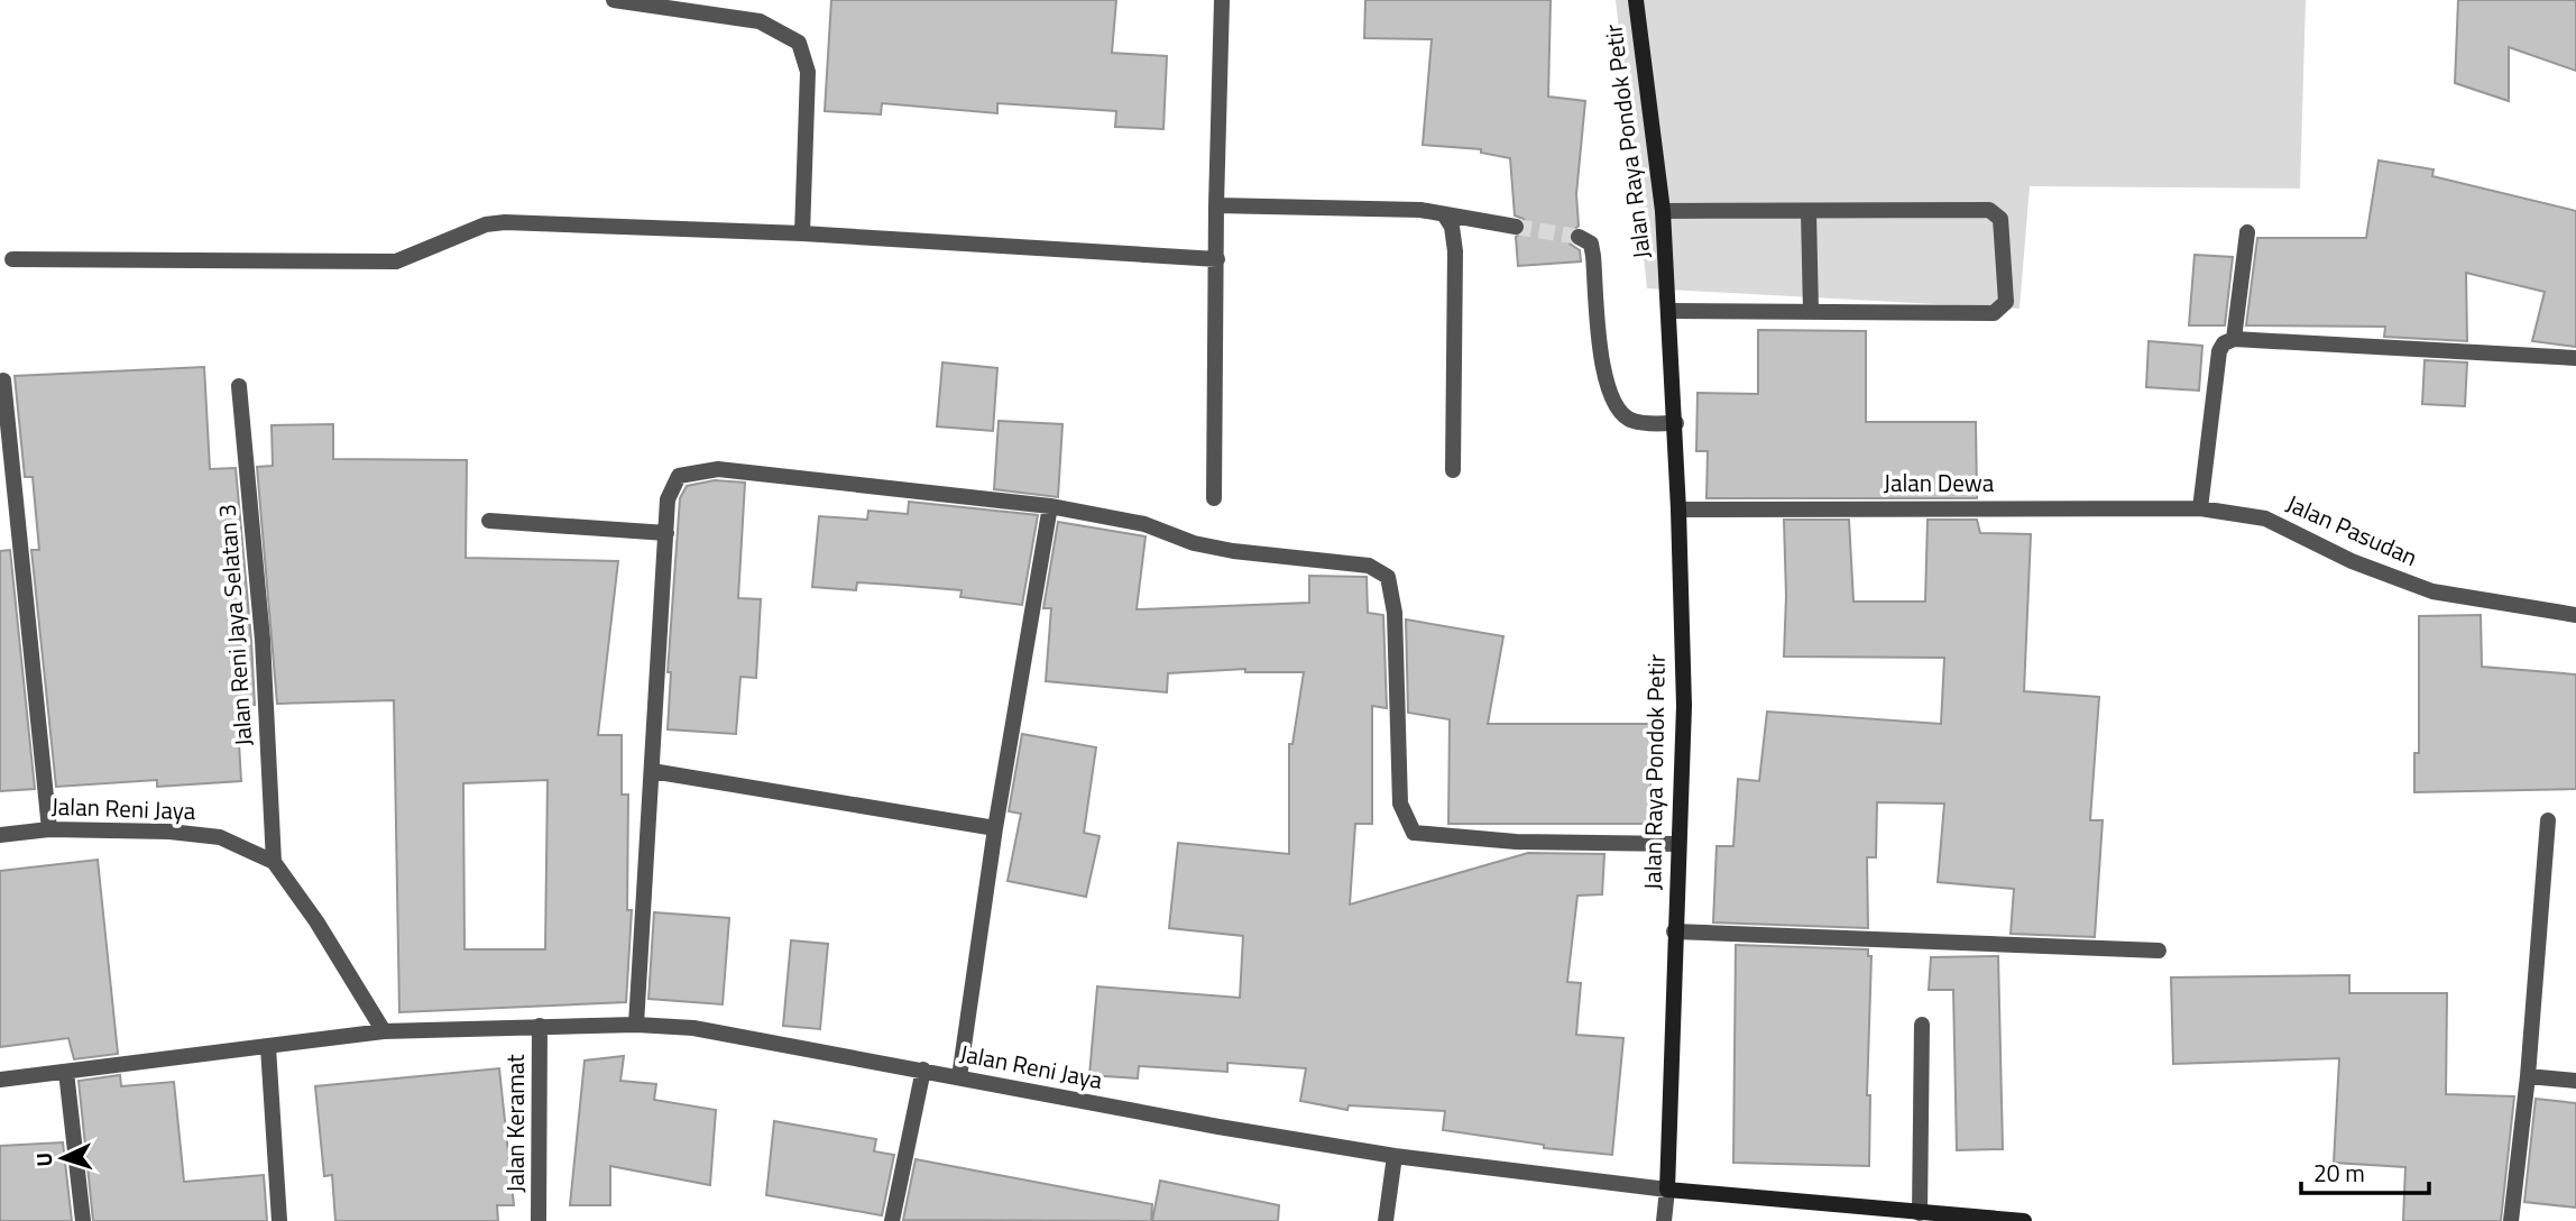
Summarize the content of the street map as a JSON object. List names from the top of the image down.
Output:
{
  "streets": {
    "main road": ["Jalan Raya Pondok Petir"],
    "street": [
      "Jalan Dewa",
      "Jalan Pasudan",
      "Jalan Reni Jaya Selatan 3",
      "Jalan Reni Jaya",
      "Jalan Keramat"
    ]
  },
  "crossings": [
    ["Jalan Raya Pondok Petir", "Jalan Dewa"],
    ["Jalan Raya Pondok Petir", "Jalan Reni Jaya"],
    ["Jalan Dewa", "Jalan Pasudan"],
    ["Jalan Reni Jaya Selatan 3", "Jalan Reni Jaya"],
    ["Jalan Reni Jaya", "Jalan Keramat"]
  ],
  "scale_bar": "20 m",
  "north": "left"
}
